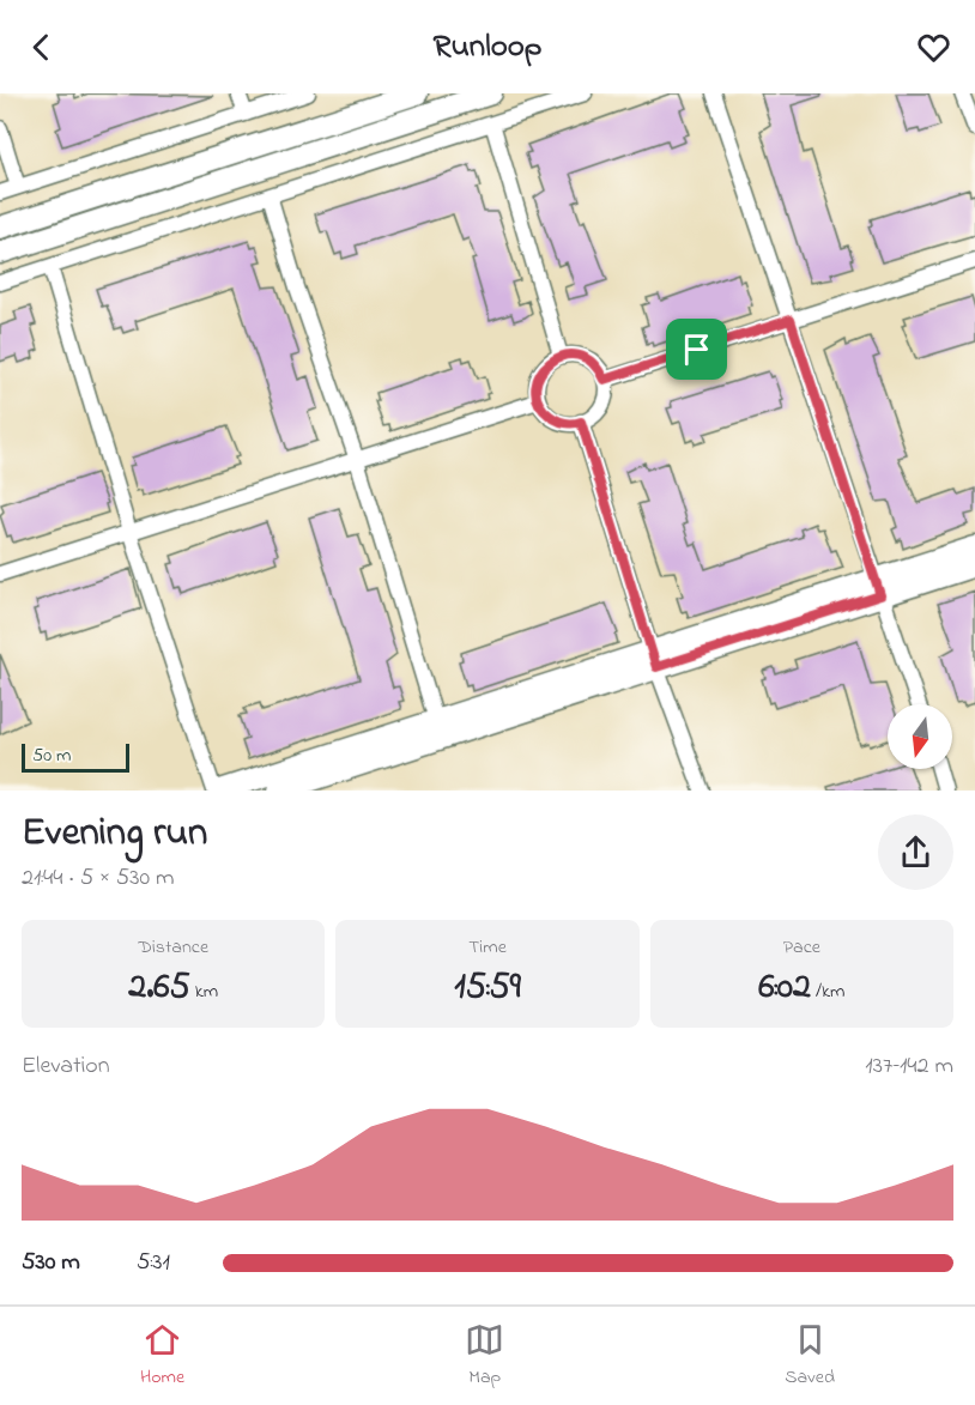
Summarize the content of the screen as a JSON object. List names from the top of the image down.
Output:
{
  "scale_bar": "50 m",
  "north": "bottom",
  "page": {
    "header": "Runloop",
    "scale": "50 m",
    "heading": ["Evening run", "21:44 · 5 × 530 m"],
    "stats": [
      ["Distance", "2.65 km"],
      ["Time", "15:59"],
      ["Pace", "6:02 /km"]
    ],
    "chart": ["Elevation", "137–142 m"],
    "list": [
      {
        "name": "530 m",
        "note": "5:31"
      }
    ],
    "tabs": ["Home", "Map", "Saved"]
  }
}
